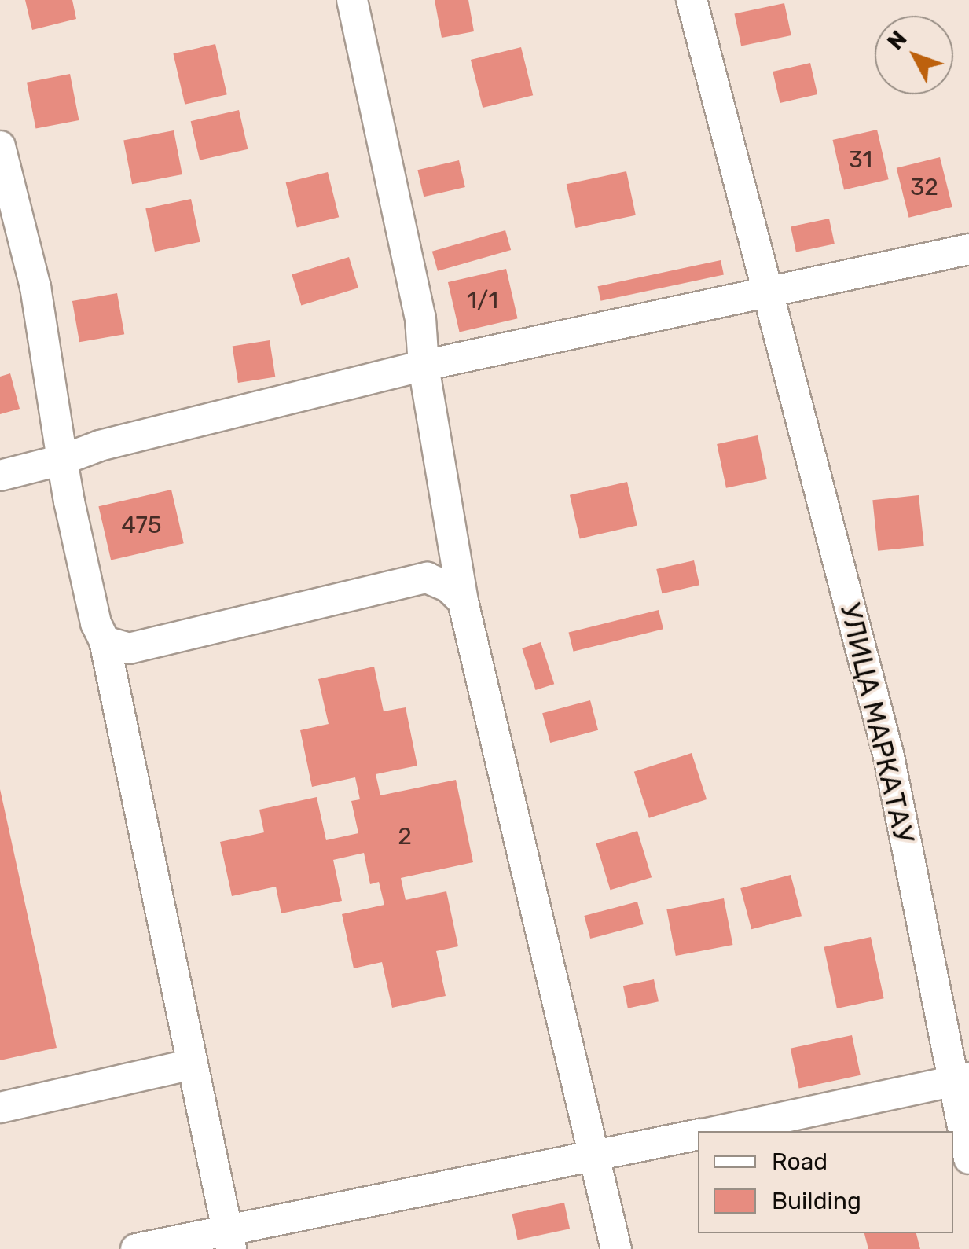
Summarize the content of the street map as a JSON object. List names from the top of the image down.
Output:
{
  "streets": {
    "street": ["УЛИЦА МАРКАТАУ"]
  },
  "house_numbers": [
    "31",
    "32",
    "1/1",
    "475",
    "2"
  ],
  "legend": ["Road", "Building"],
  "north": "top left"
}
